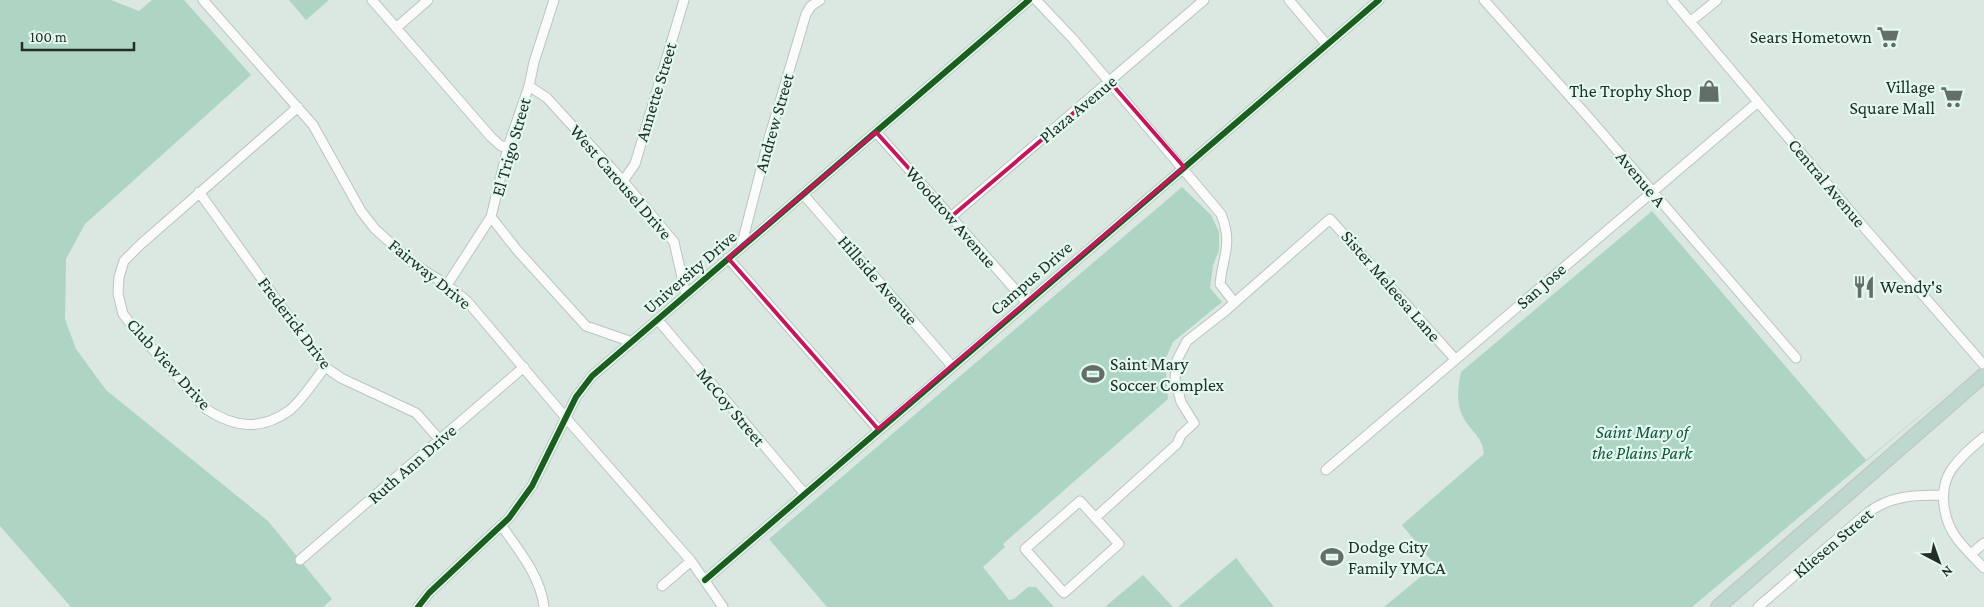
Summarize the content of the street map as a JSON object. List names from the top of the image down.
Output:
{
  "streets": {
    "street": [
      "Annette Street",
      "Plaza Avenue",
      "Andrew Street",
      "El Trigo Street",
      "Avenue A",
      "West Carousel Drive",
      "Central Avenue",
      "Woodrow Avenue",
      "University Drive",
      "Fairway Drive",
      "Campus Drive",
      "Hillside Avenue",
      "Sister Meleesa Lane",
      "San Jose",
      "Frederick Drive",
      "Club View Drive",
      "McCoy Street",
      "Ruth Ann Drive",
      "Kliesen Street"
    ]
  },
  "crossings": [
    ["Annette Street", "West Carousel Drive"],
    ["Plaza Avenue", "Woodrow Avenue"],
    ["Andrew Street", "University Drive"],
    ["El Trigo Street", "West Carousel Drive"],
    ["El Trigo Street", "Fairway Drive"],
    ["Avenue A", "San Jose"],
    ["West Carousel Drive", "University Drive"],
    ["Central Avenue", "San Jose"],
    ["Woodrow Avenue", "University Drive"],
    ["Woodrow Avenue", "Campus Drive"],
    ["University Drive", "Fairway Drive"],
    ["University Drive", "Hillside Avenue"],
    ["University Drive", "McCoy Street"],
    ["Fairway Drive", "Campus Drive"],
    ["Fairway Drive", "Club View Drive"],
    ["Fairway Drive", "Ruth Ann Drive"],
    ["Campus Drive", "Hillside Avenue"],
    ["Campus Drive", "McCoy Street"],
    ["Sister Meleesa Lane", "San Jose"],
    ["Frederick Drive", "Club View Drive"],
    ["Frederick Drive", "Ruth Ann Drive"]
  ],
  "parks": ["Saint Mary of the Plains Park"],
  "places": {
    "supermarket": ["Sears Hometown", "Village Square Mall"],
    "shop": ["The Trophy Shop"],
    "restaurant": ["Wendy's"],
    "sports": ["Saint Mary Soccer Complex", "Dodge City Family YMCA"]
  },
  "scale_bar": "100 m",
  "north": "bottom right"
}
